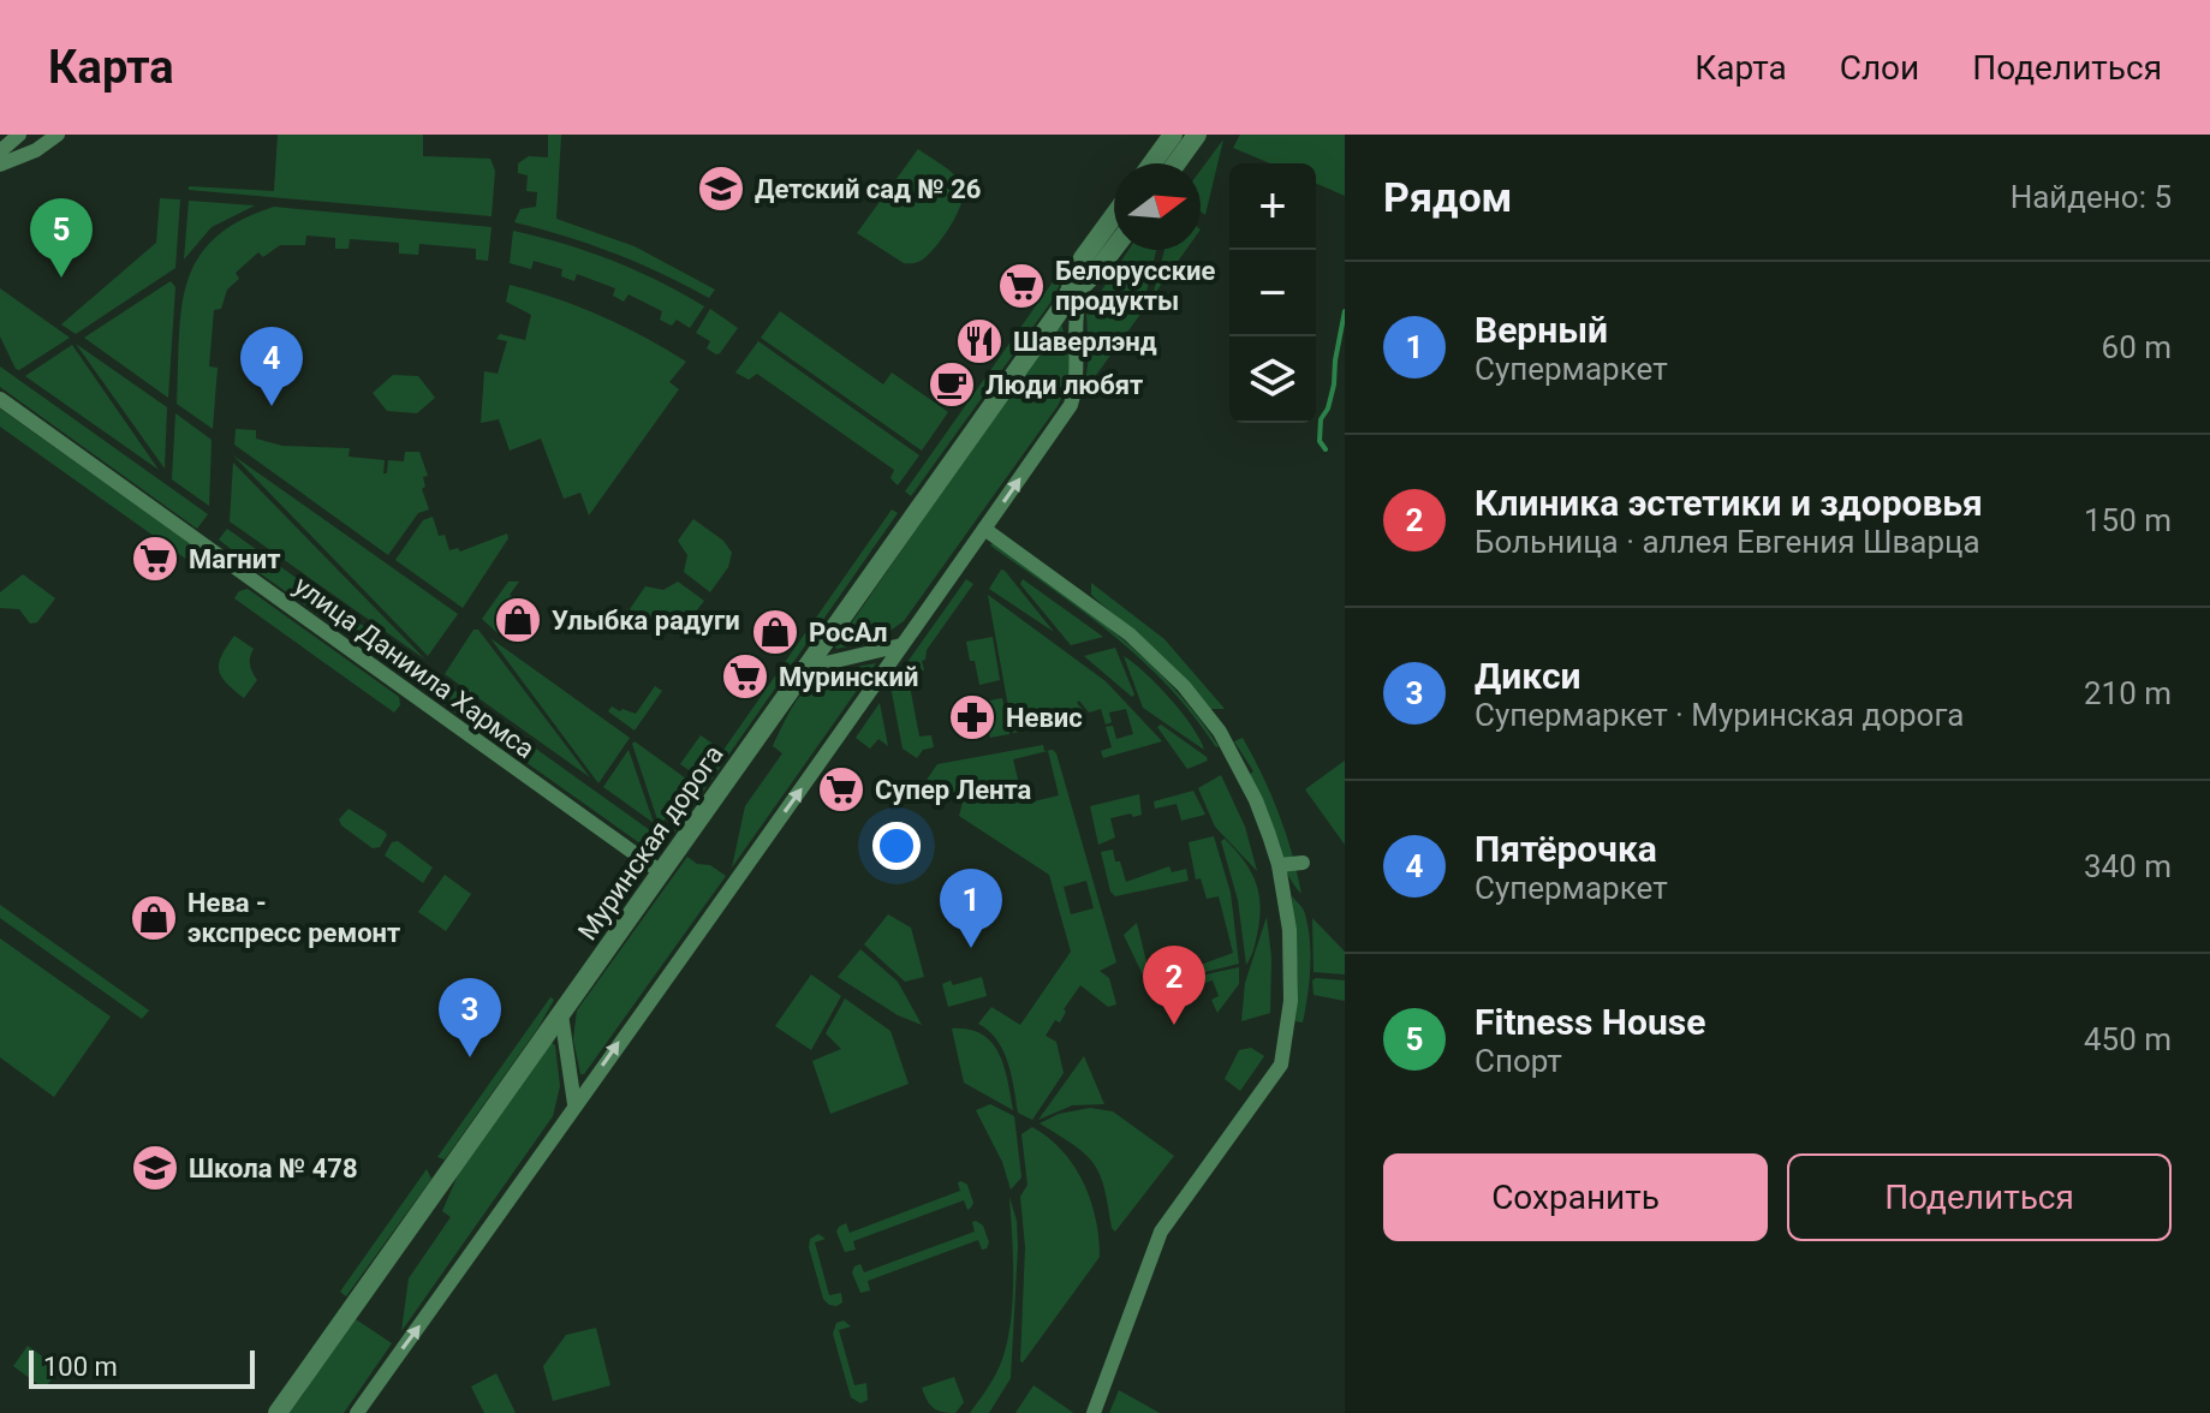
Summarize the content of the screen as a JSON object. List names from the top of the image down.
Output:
{
  "streets": {
    "street": ["улица Даниила Хармса", "Муринская дорога"]
  },
  "crossings": [
    ["улица Даниила Хармса", "Муринская дорога"]
  ],
  "places": {
    "school or university": ["Детский сад № 26", "Школа № 478"],
    "supermarket": [
      "Белорусские продукты",
      "Магнит",
      "Муринский",
      "Супер Лента"
    ],
    "restaurant": ["Шаверлэнд"],
    "cafe": ["Люди любят"],
    "shop": ["Улыбка радуги", "РосАл", "Нева - экспресс ремонт"],
    "pharmacy": ["Невис"]
  },
  "scale_bar": "100 m",
  "north": "right",
  "page": {
    "header": "Карта",
    "nav": ["Карта", "Слои", "Поделиться"],
    "heading": ["Рядом", "Найдено: 5"],
    "map_buttons": ["+", "−"],
    "pins": [
      "5",
      "4",
      "1",
      "2",
      "3"
    ],
    "list": [
      {
        "mark": "1",
        "name": "Верный",
        "note": "Супермаркет",
        "value": "60 m"
      },
      {
        "mark": "2",
        "name": "Клиника эстетики и здоровья",
        "note": "Больница · аллея Евгения Шварца",
        "value": "150 m"
      },
      {
        "mark": "3",
        "name": "Дикси",
        "note": "Супермаркет · Муринская дорога",
        "value": "210 m"
      },
      {
        "mark": "4",
        "name": "Пятёрочка",
        "note": "Супермаркет",
        "value": "340 m"
      },
      {
        "mark": "5",
        "name": "Fitness House",
        "note": "Спорт",
        "value": "450 m"
      }
    ],
    "buttons": ["Сохранить", "Поделиться"],
    "scale": "100 m"
  }
}
